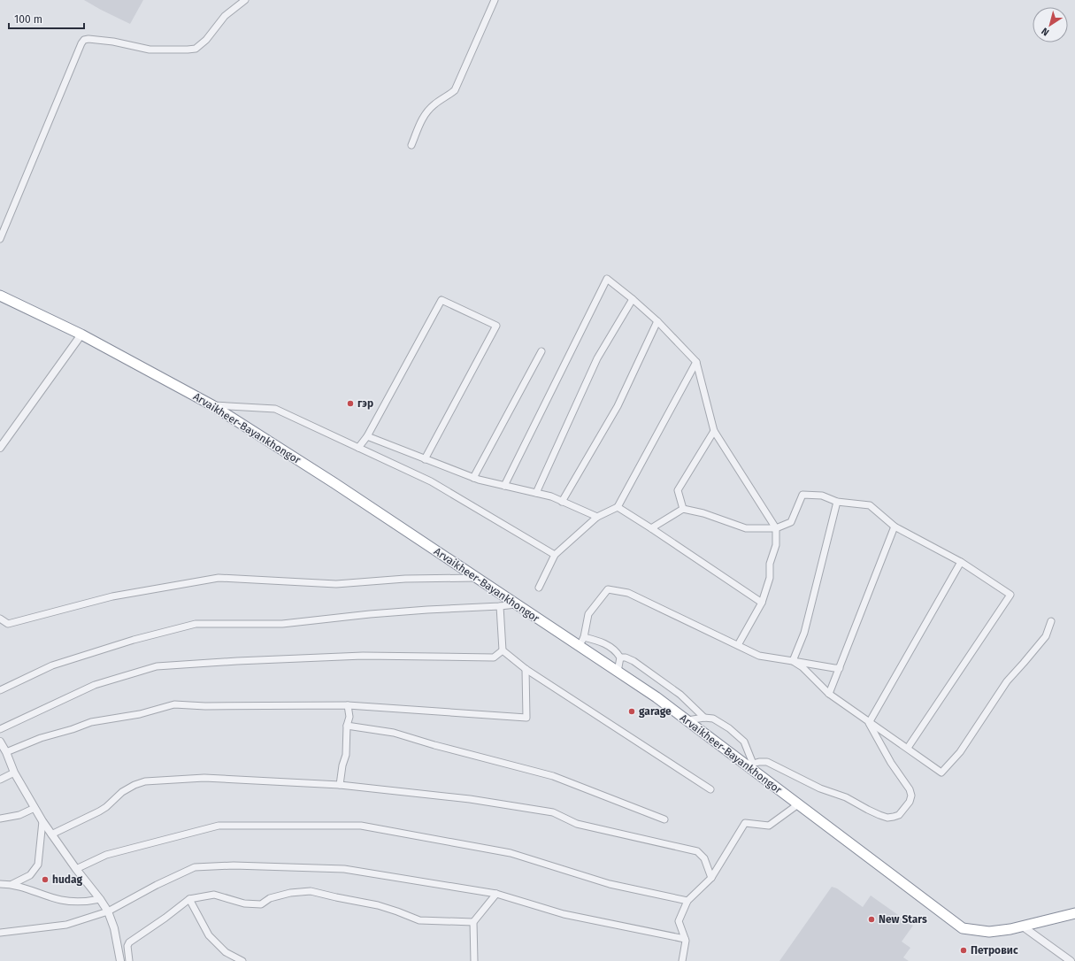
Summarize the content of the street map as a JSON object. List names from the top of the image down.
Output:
{
  "streets": {
    "highway": ["Arvaikheer-Bayankhongor"]
  },
  "places": [
    "гэр",
    "garage",
    "hudag",
    "New Stars",
    "Петровис"
  ],
  "scale_bar": "100 m",
  "north": "bottom left"
}
